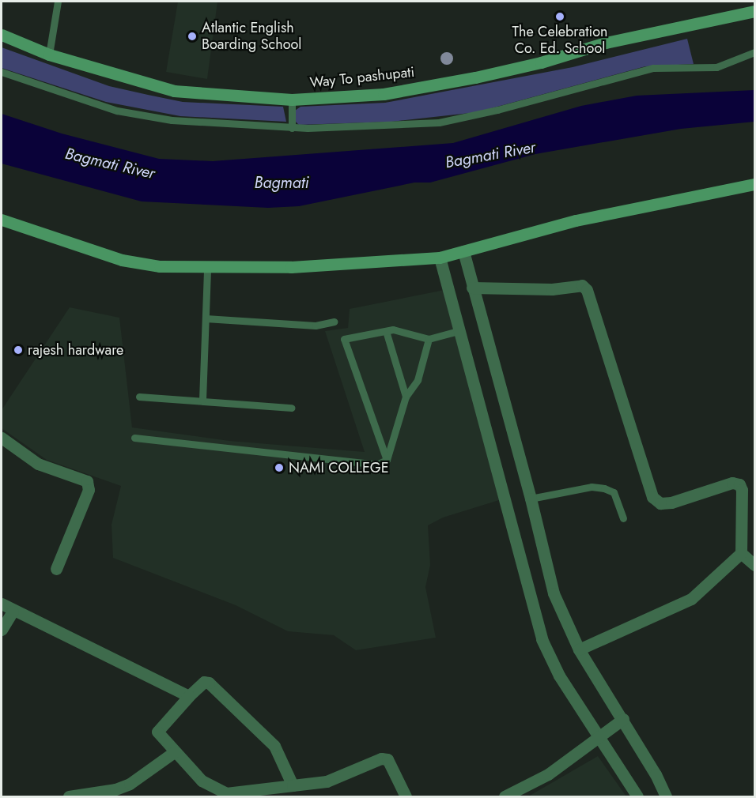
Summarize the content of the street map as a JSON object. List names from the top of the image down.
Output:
{
  "streets": {
    "main road": ["Way To pashupati"]
  },
  "water": ["Bagmati River", "Bagmati"],
  "places": [
    "The Celebration Co. Ed. School",
    "Atlantic English Boarding School",
    "rajesh hardware",
    "NAMI COLLEGE"
  ]
}
